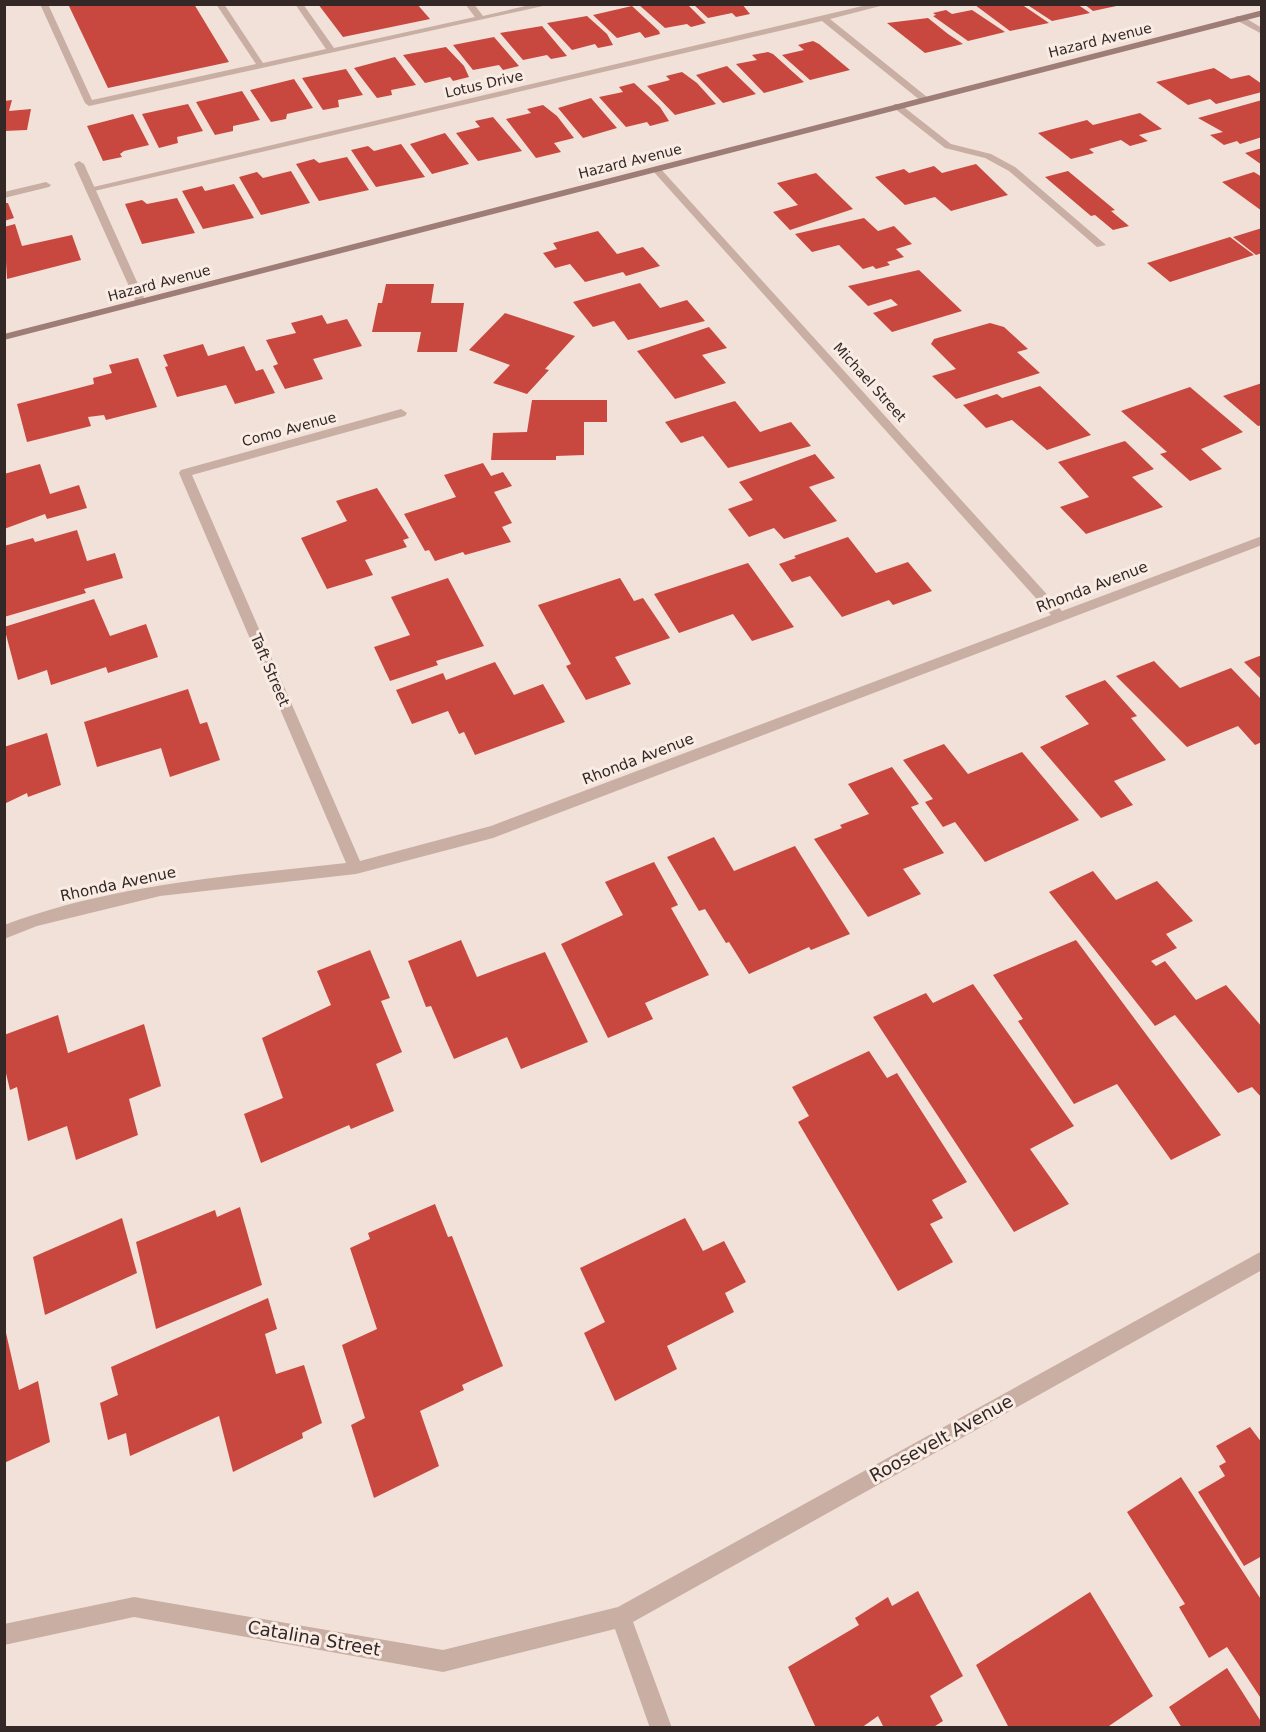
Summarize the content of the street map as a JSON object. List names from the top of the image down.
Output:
{
  "streets": {
    "street": [
      "Hazard Avenue",
      "Lotus Drive",
      "Michael Street",
      "Como Avenue",
      "Rhonda Avenue",
      "Taft Street",
      "Roosevelt Avenue",
      "Catalina Street"
    ]
  },
  "crossings": [
    ["Hazard Avenue", "Michael Street"],
    ["Michael Street", "Rhonda Avenue"],
    ["Como Avenue", "Taft Street"],
    ["Rhonda Avenue", "Taft Street"],
    ["Roosevelt Avenue", "Catalina Street"]
  ]
}
